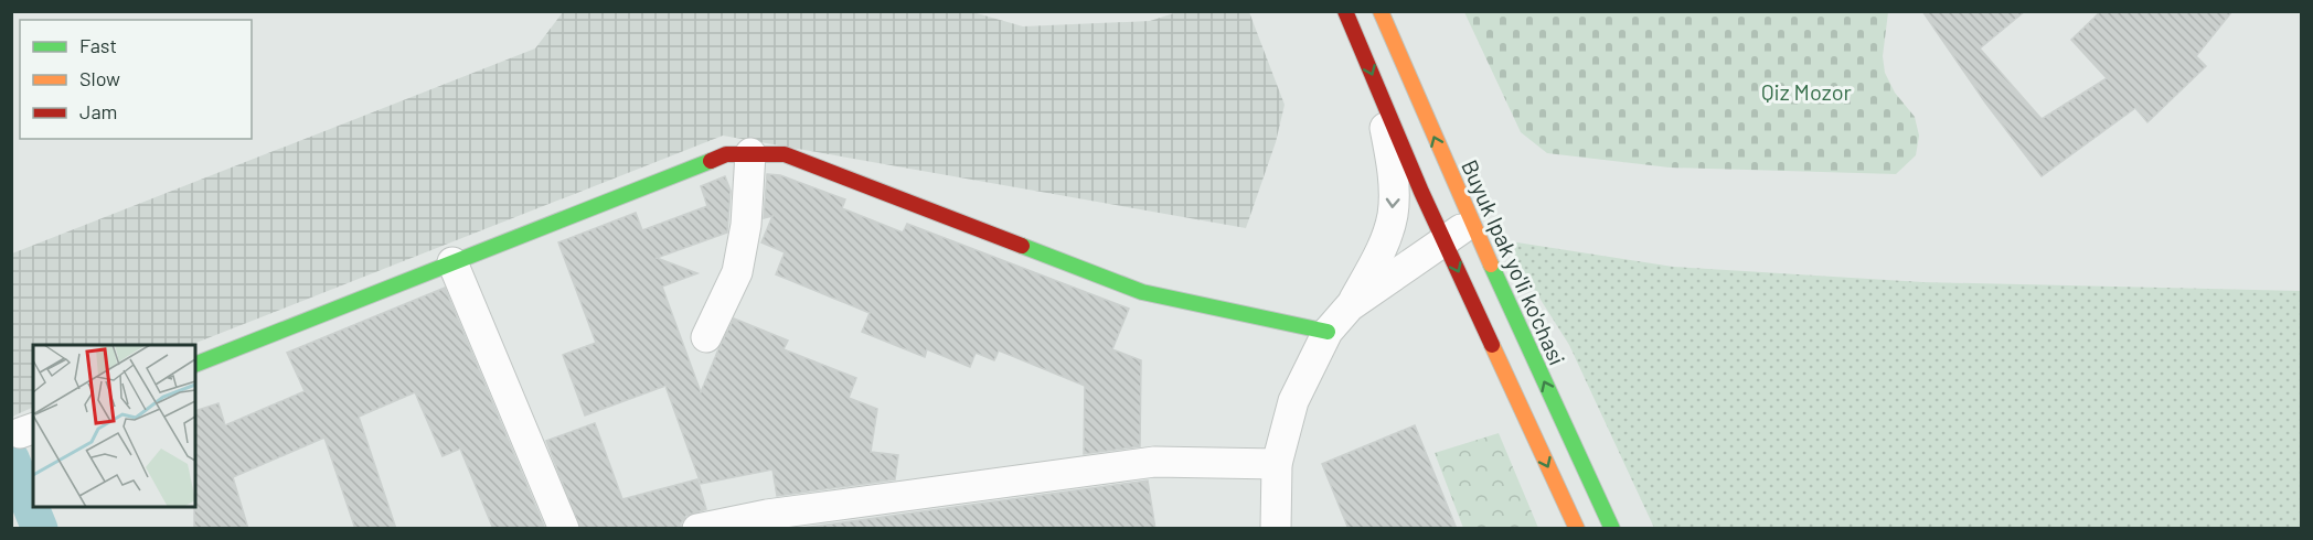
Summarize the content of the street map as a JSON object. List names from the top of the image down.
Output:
{
  "streets": {
    "street": ["Buyuk Ipak yo'li ko'chasi"]
  },
  "parks": ["Qiz Mozor"],
  "legend": ["Fast", "Slow", "Jam"]
}
